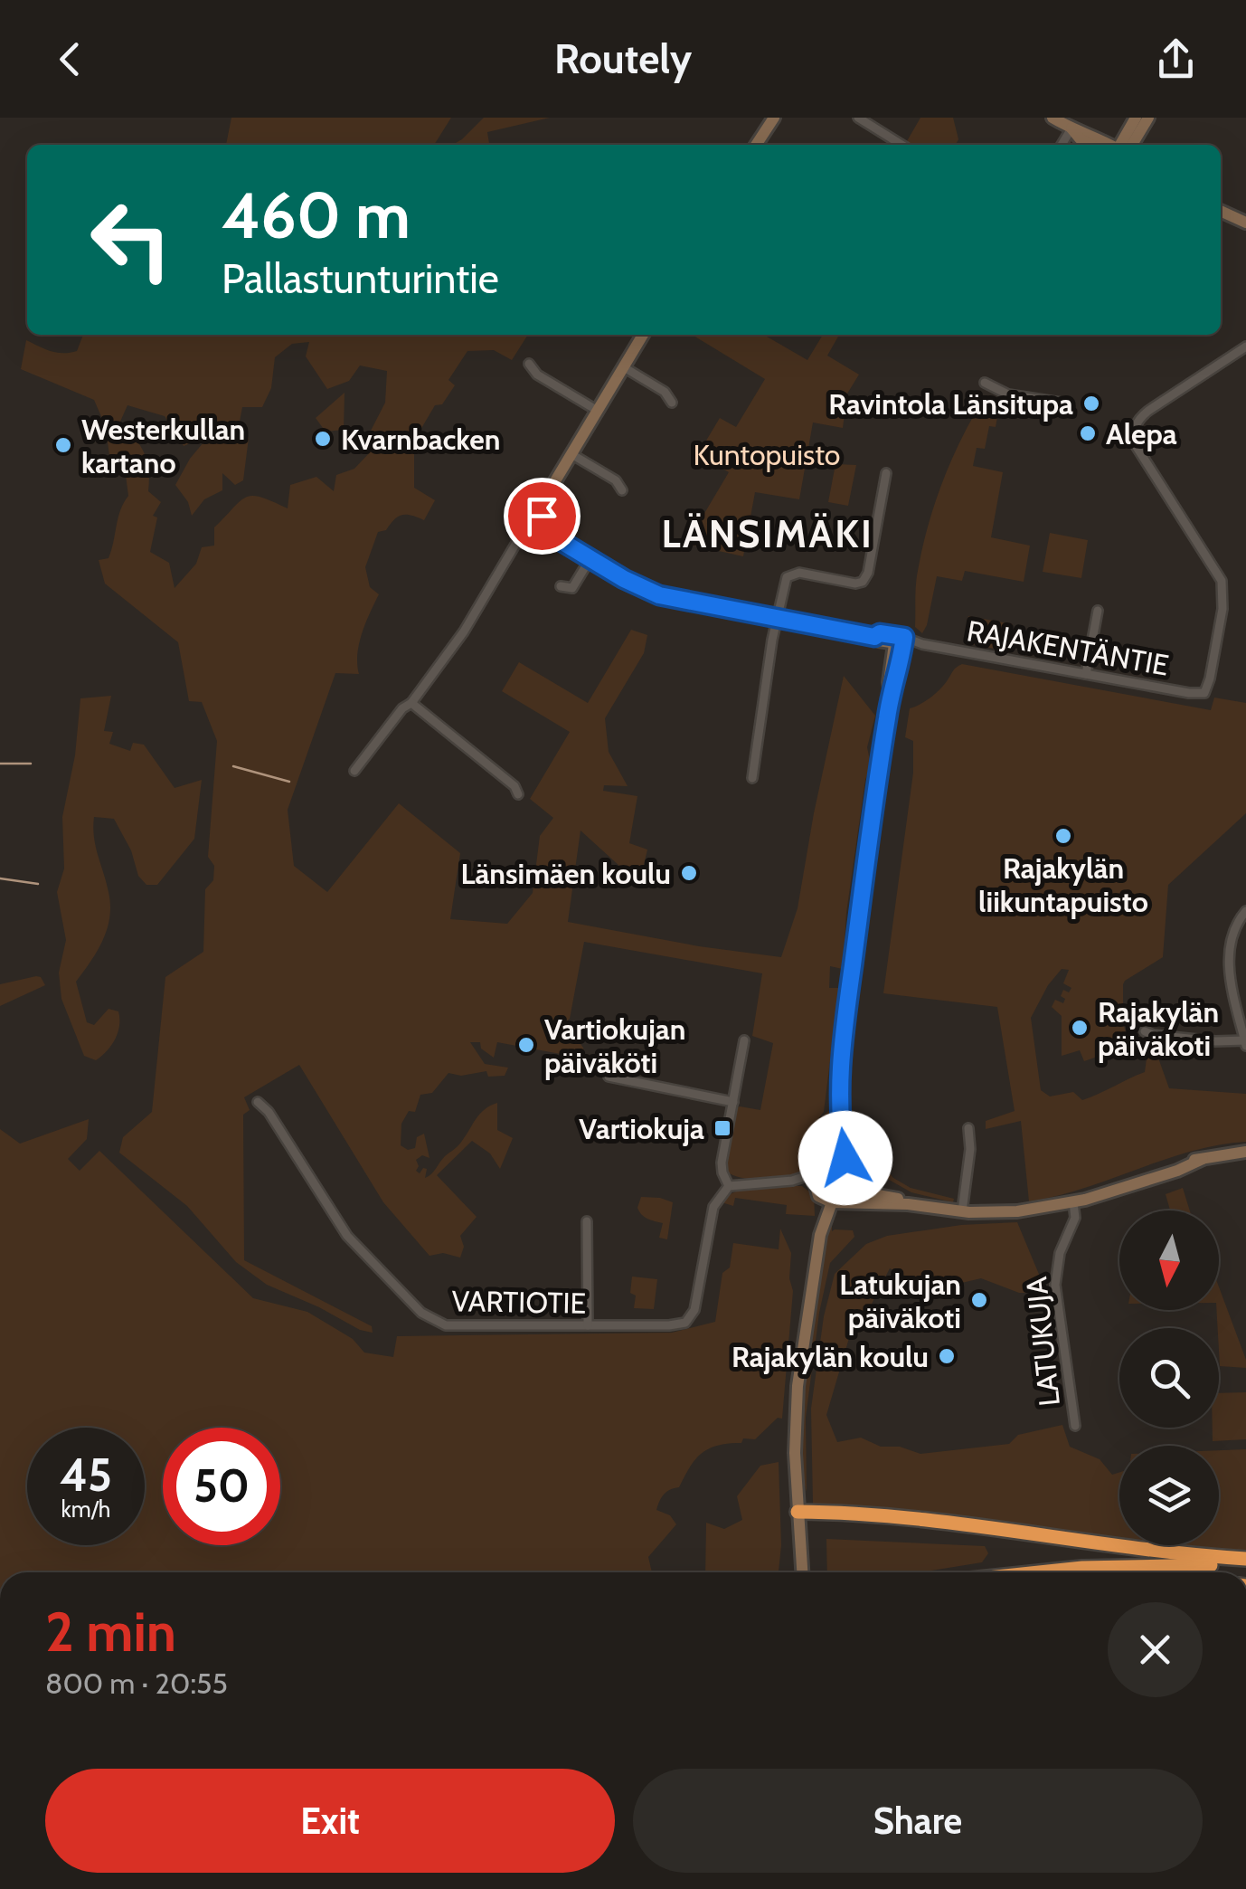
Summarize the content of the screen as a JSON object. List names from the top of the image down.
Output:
{
  "streets": {
    "street": ["RAJAKENTÄNTIE", "VARTIOTIE", "LATUKUJA"]
  },
  "districts": ["LÄNSIMÄKI"],
  "parks": ["Kuntopuisto"],
  "places": {
    "other": [
      "Ravintola Länsitupa",
      "Alepa",
      "Kvarnbacken",
      "Westerkullan kartano",
      "Rajakylän liikuntapuisto",
      "Länsimäen koulu",
      "Rajakylän päiväkoti",
      "Vartiokujan päiväköti",
      "Latukujan päiväkoti",
      "Rajakylän koulu"
    ],
    "transit": ["Vartiokuja"]
  },
  "north": "bottom",
  "page": {
    "header": "Routely",
    "turn": ["460 m", "Pallastunturintie"],
    "speed": "45 km/h",
    "limit": "50",
    "heading": ["2 min", "800 m · 20:55"],
    "buttons": ["Exit", "Share"]
  }
}
